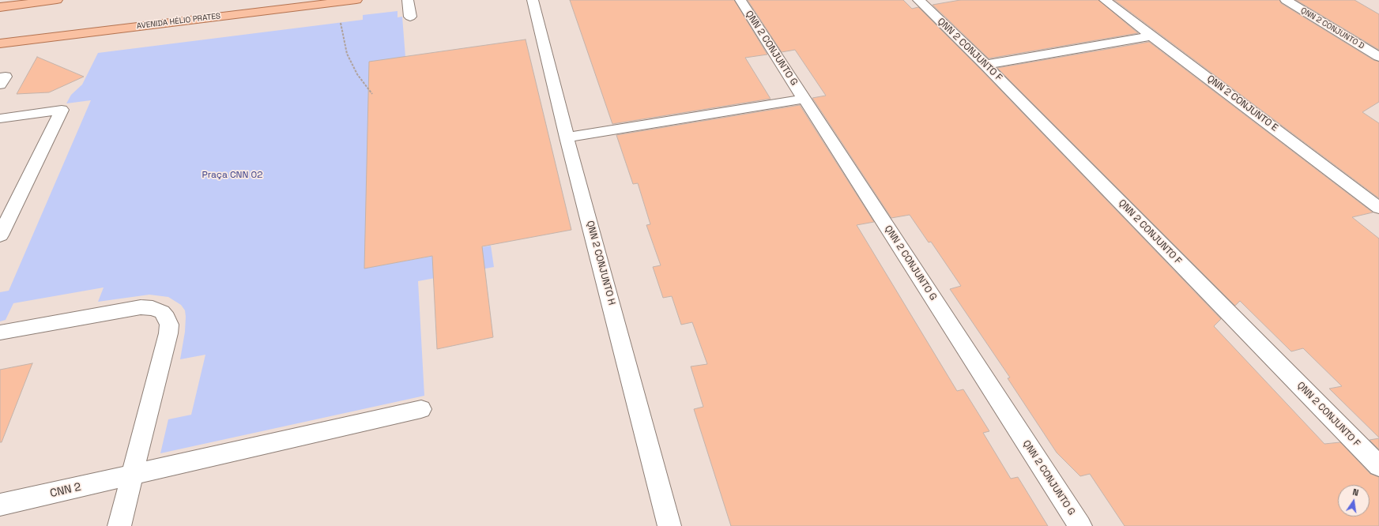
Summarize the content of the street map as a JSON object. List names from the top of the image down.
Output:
{
  "streets": {
    "main road": ["AVENIDA HÉLIO PRATES"],
    "street": [
      "QNN 2 CONJUNTO D",
      "QNN 2 CONJUNTO G",
      "QNN 2 CONJUNTO F",
      "QNN 2 CONJUNTO E",
      "QNN 2 CONJUNTO H",
      "CNN 2"
    ]
  },
  "parks": ["Praça CNN 02"],
  "north": "top"
}
